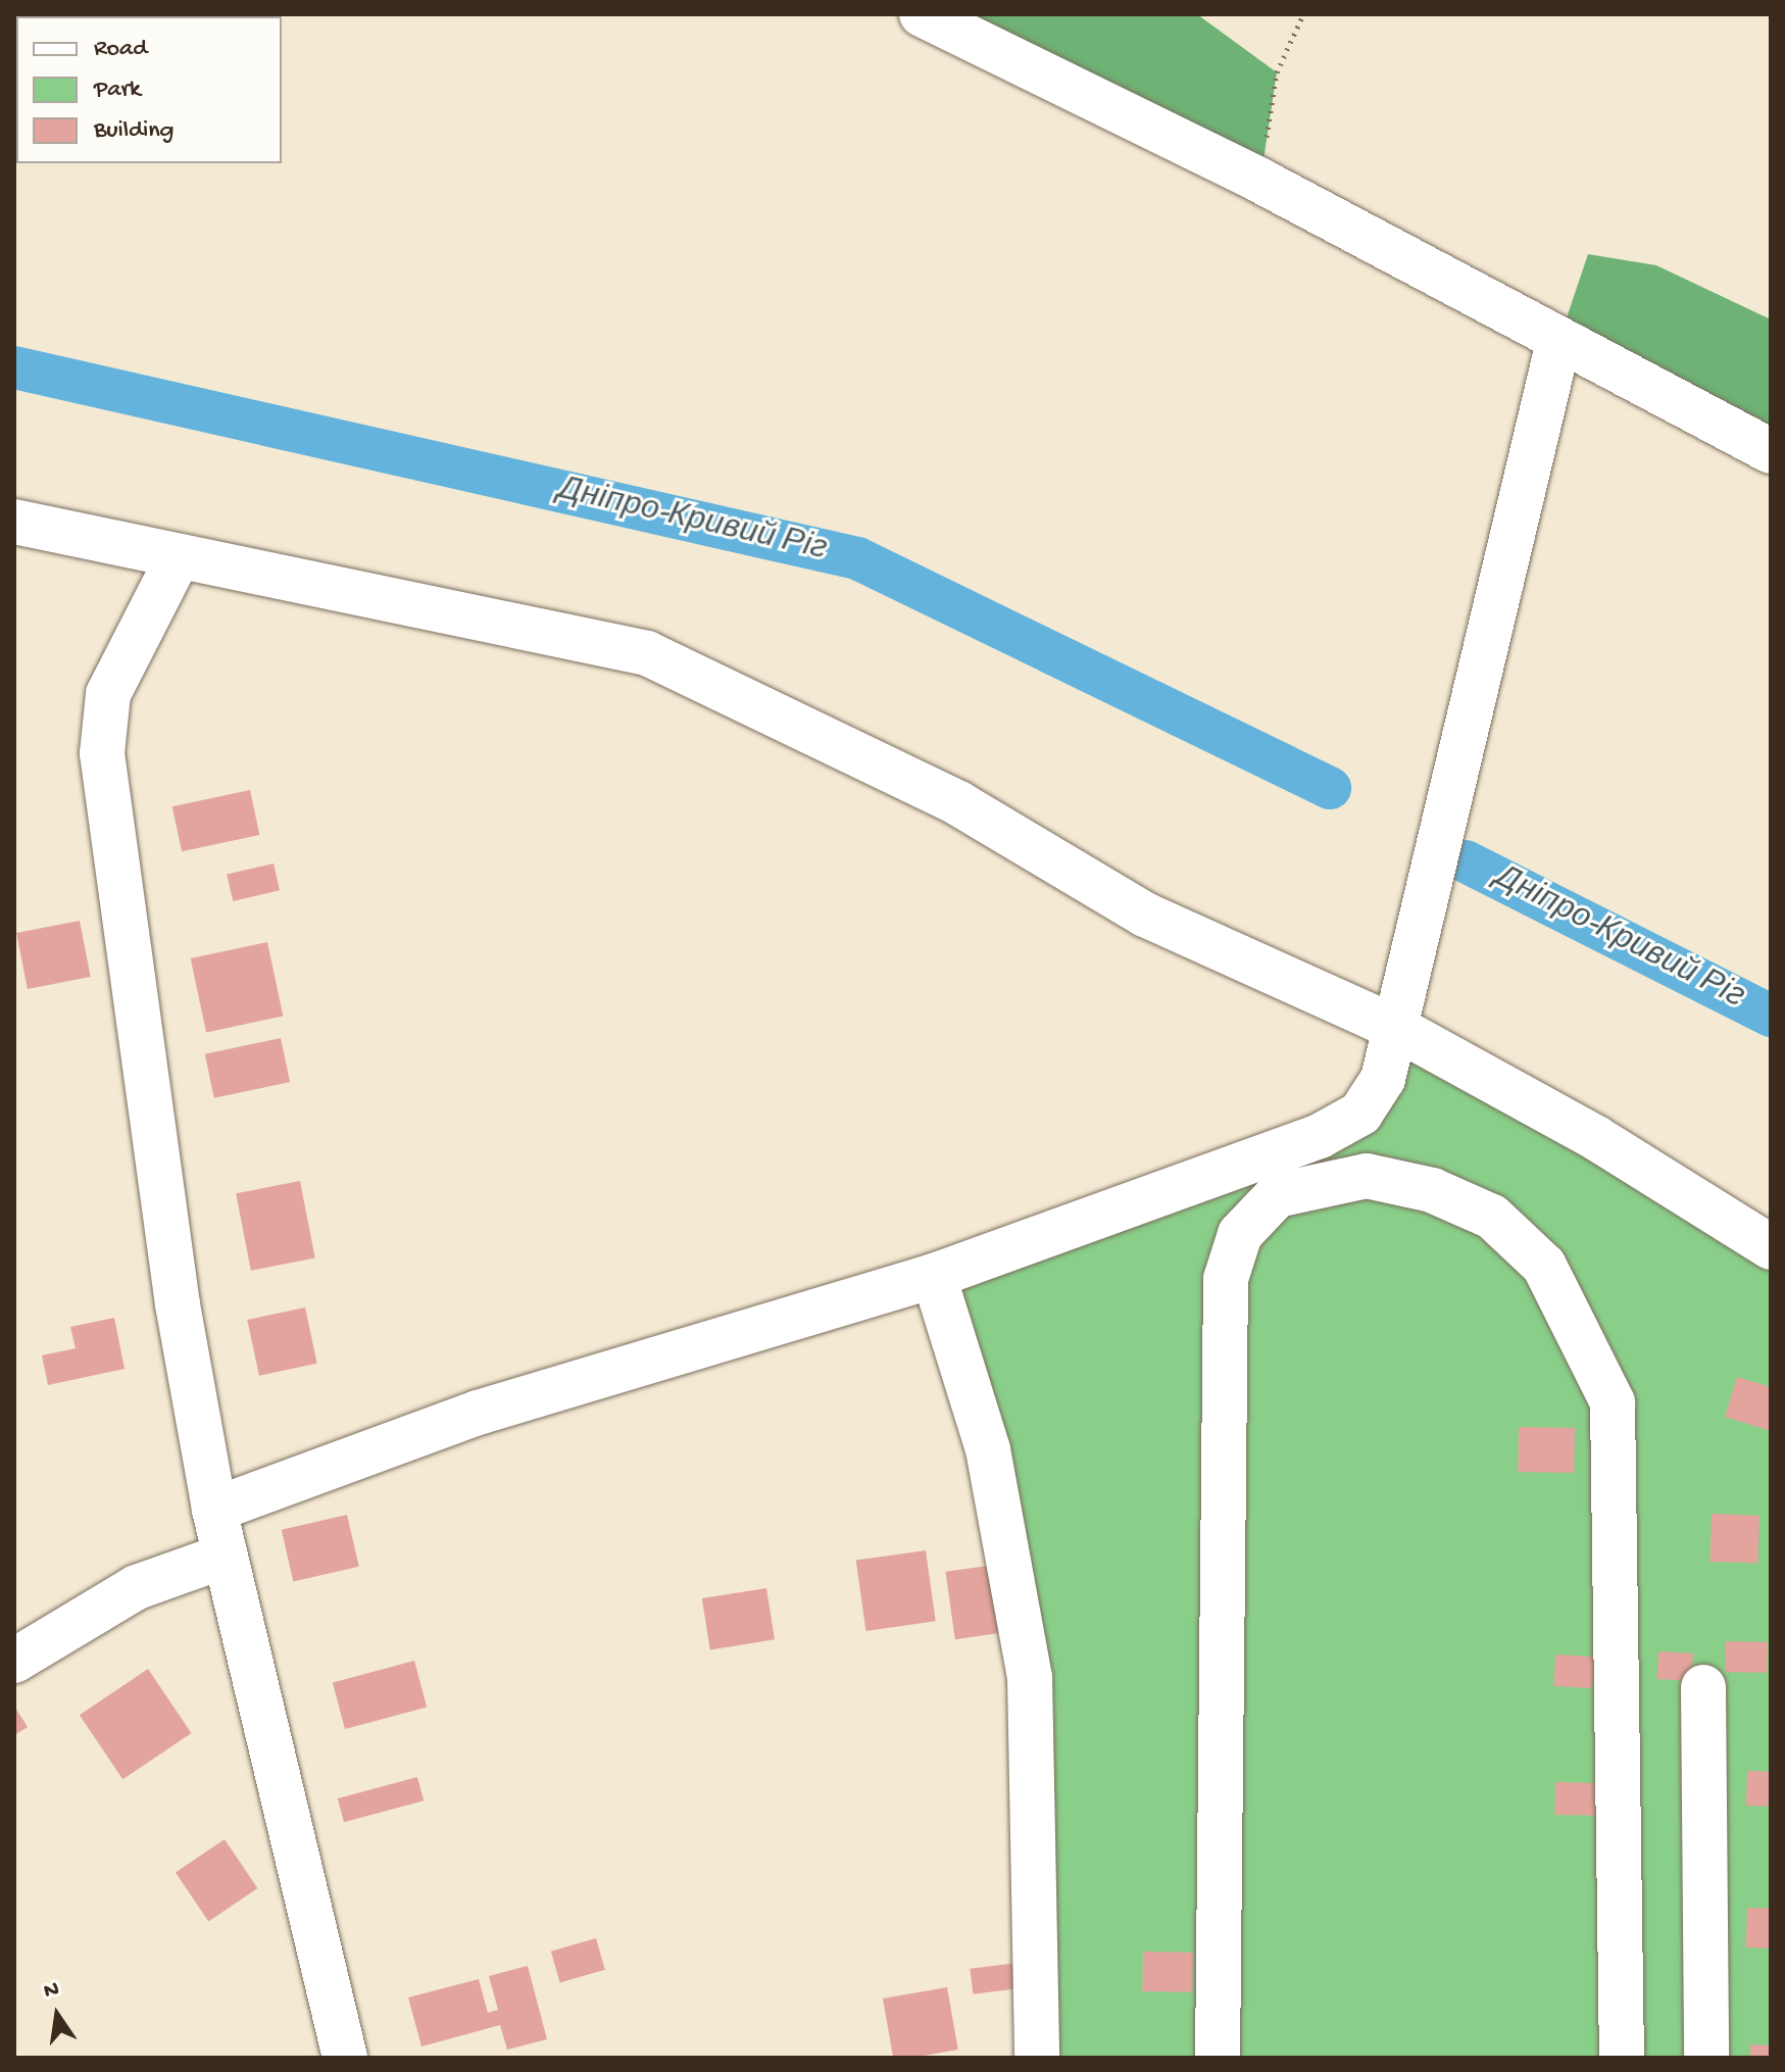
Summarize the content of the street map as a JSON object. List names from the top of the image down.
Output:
{
  "water": ["Дніпро-Кривий Ріг"],
  "legend": ["Road", "Park", "Building"],
  "north": "top"
}
